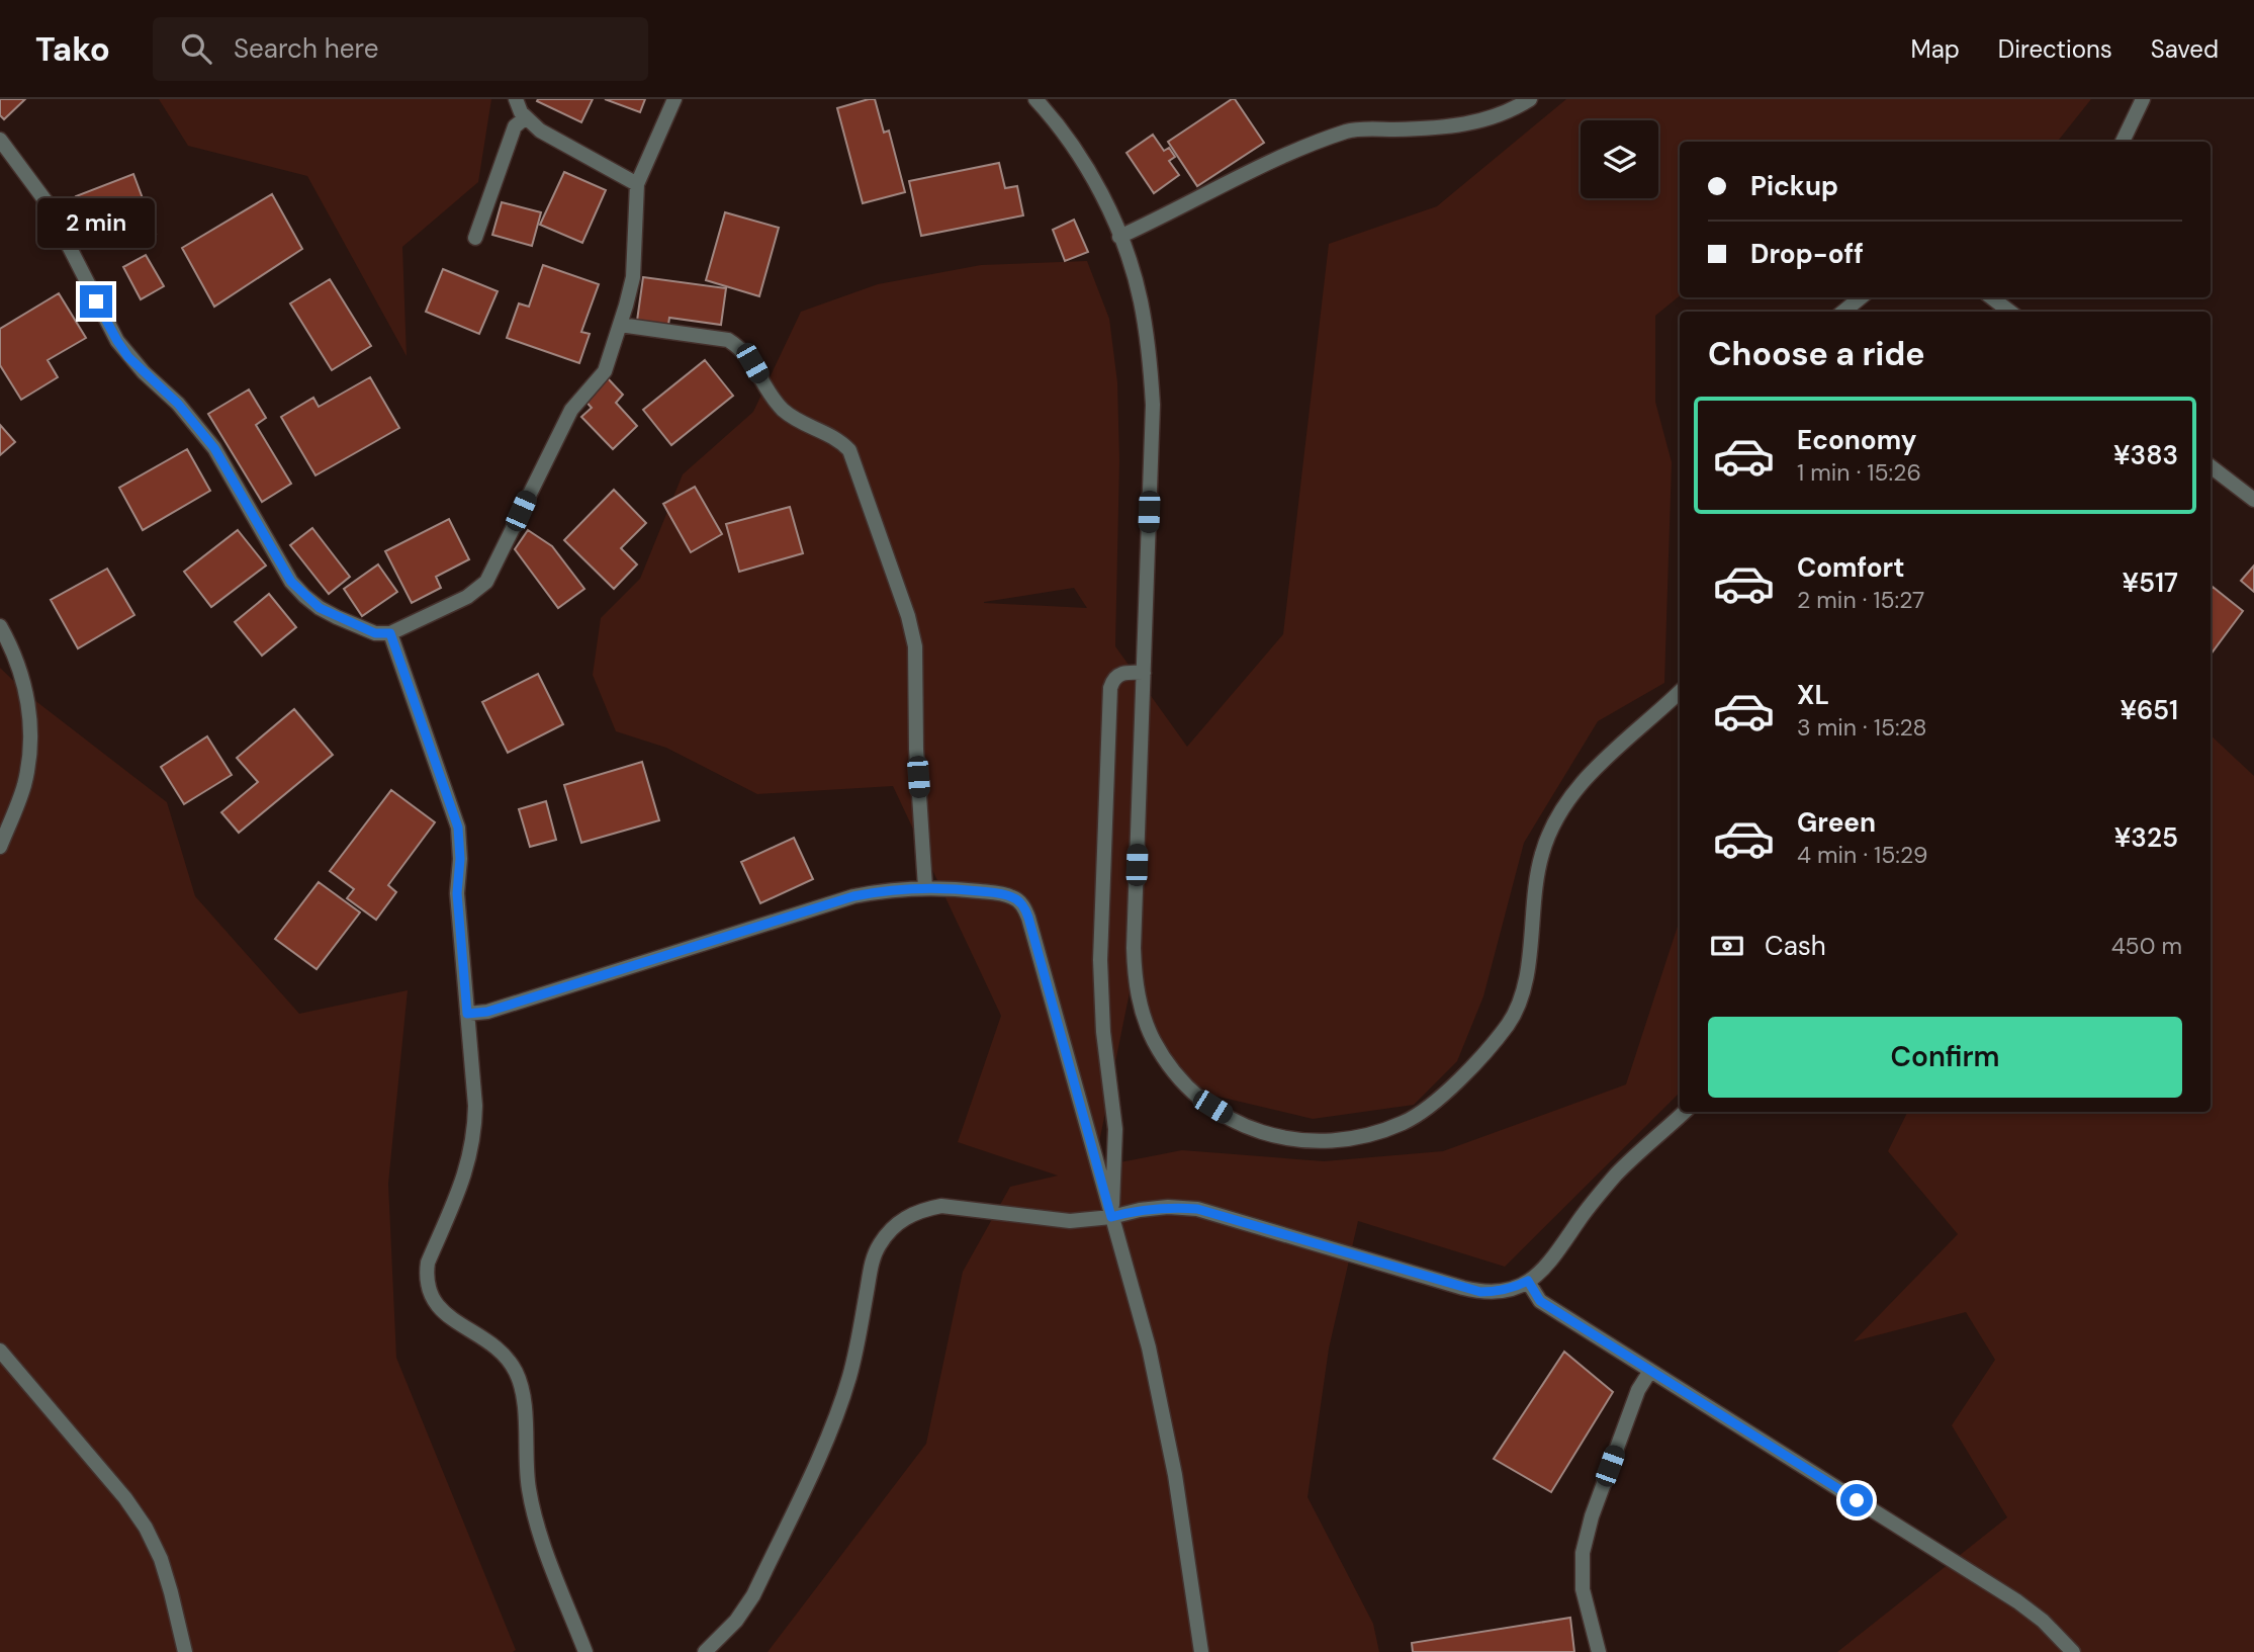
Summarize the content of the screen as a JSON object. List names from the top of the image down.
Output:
{
  "page": {
    "header": "Tako",
    "search": "Search here",
    "nav": ["Map", "Directions", "Saved"],
    "banner": ["Pickup", "Drop-off"],
    "bubble": "2 min",
    "heading": "Choose a ride",
    "list": [
      {
        "name": "Economy",
        "note": "1 min · 15:26",
        "value": "¥383"
      },
      {
        "name": "Comfort",
        "note": "2 min · 15:27",
        "value": "¥517"
      },
      {
        "name": "XL",
        "note": "3 min · 15:28",
        "value": "¥651"
      },
      {
        "name": "Green",
        "note": "4 min · 15:29",
        "value": "¥325"
      }
    ],
    "pay": ["Cash", "450 m"],
    "buttons": "Confirm"
  }
}
